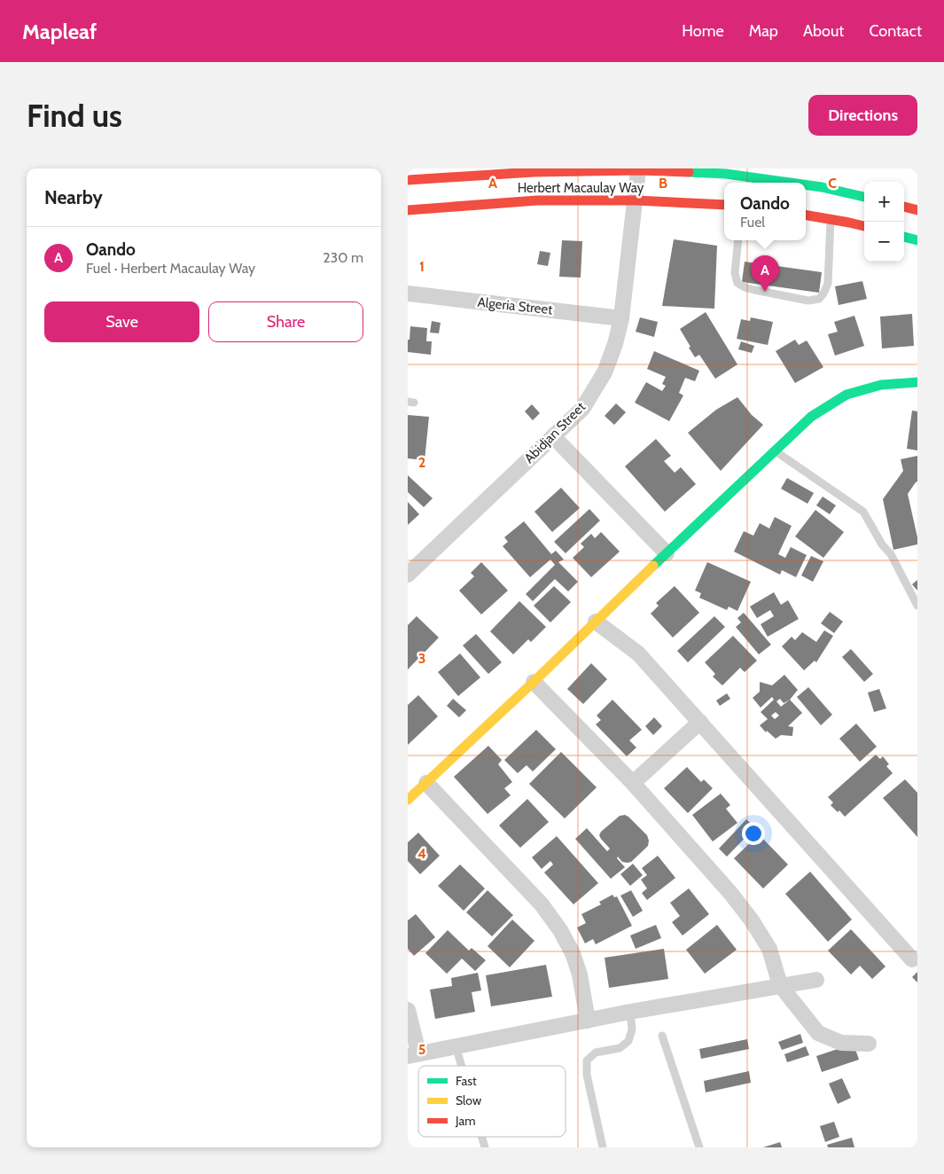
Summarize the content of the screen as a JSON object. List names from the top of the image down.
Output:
{
  "streets": {
    "main road": ["Herbert Macaulay Way"],
    "street": ["Algeria Street", "Abidjan Street"]
  },
  "crossings": [
    ["Herbert Macaulay Way", "Abidjan Street"],
    ["Algeria Street", "Abidjan Street"]
  ],
  "legend": ["Fast", "Slow", "Jam"],
  "page": {
    "header": "Mapleaf",
    "nav": [
      "Home",
      "Map",
      "About",
      "Contact"
    ],
    "buttons": [
      "Directions",
      ["Save", "Share"]
    ],
    "title": "Find us",
    "heading": "Nearby",
    "map_buttons": ["+", "−"],
    "popup": ["Oando", "Fuel"],
    "list": [
      {
        "mark": "A",
        "name": "Oando",
        "note": "Fuel · Herbert Macaulay Way",
        "value": "230 m"
      }
    ],
    "pins": "A"
  },
  "grid": {
    "columns": ["A", "B", "C"],
    "rows": [
      "1",
      "2",
      "3",
      "4",
      "5"
    ]
  }
}
